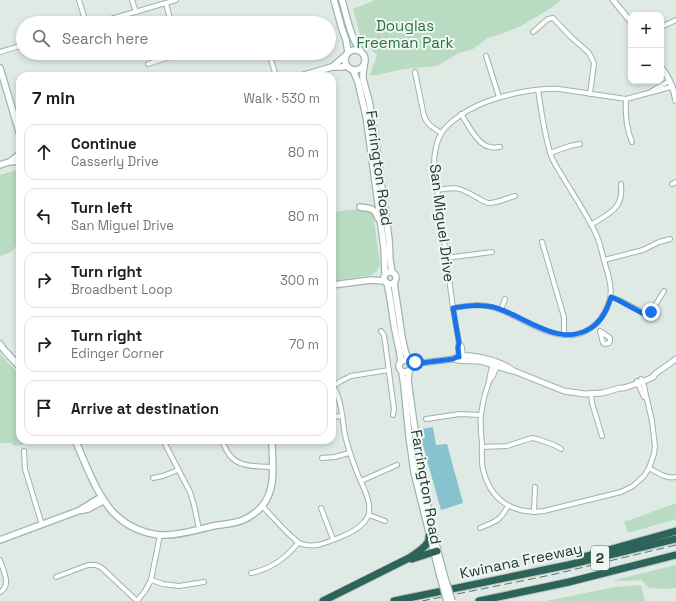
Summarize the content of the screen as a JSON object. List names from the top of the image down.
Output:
{
  "streets": {
    "highway": ["2", "Kwinana Freeway"],
    "main road": ["Farrington Road"],
    "street": ["San Miguel Drive"]
  },
  "parks": ["Douglas Freeman Park"],
  "page": {
    "map_buttons": ["+", "−"],
    "search": "Search here",
    "heading": ["7 min", "Walk · 530 m"],
    "list": [
      ["Continue", "Casserly Drive", "80 m"],
      ["Turn left", "San Miguel Drive", "80 m"],
      ["Turn right", "Broadbent Loop", "300 m"],
      ["Turn right", "Edinger Corner", "70 m"],
      "Arrive at destination"
    ]
  }
}
